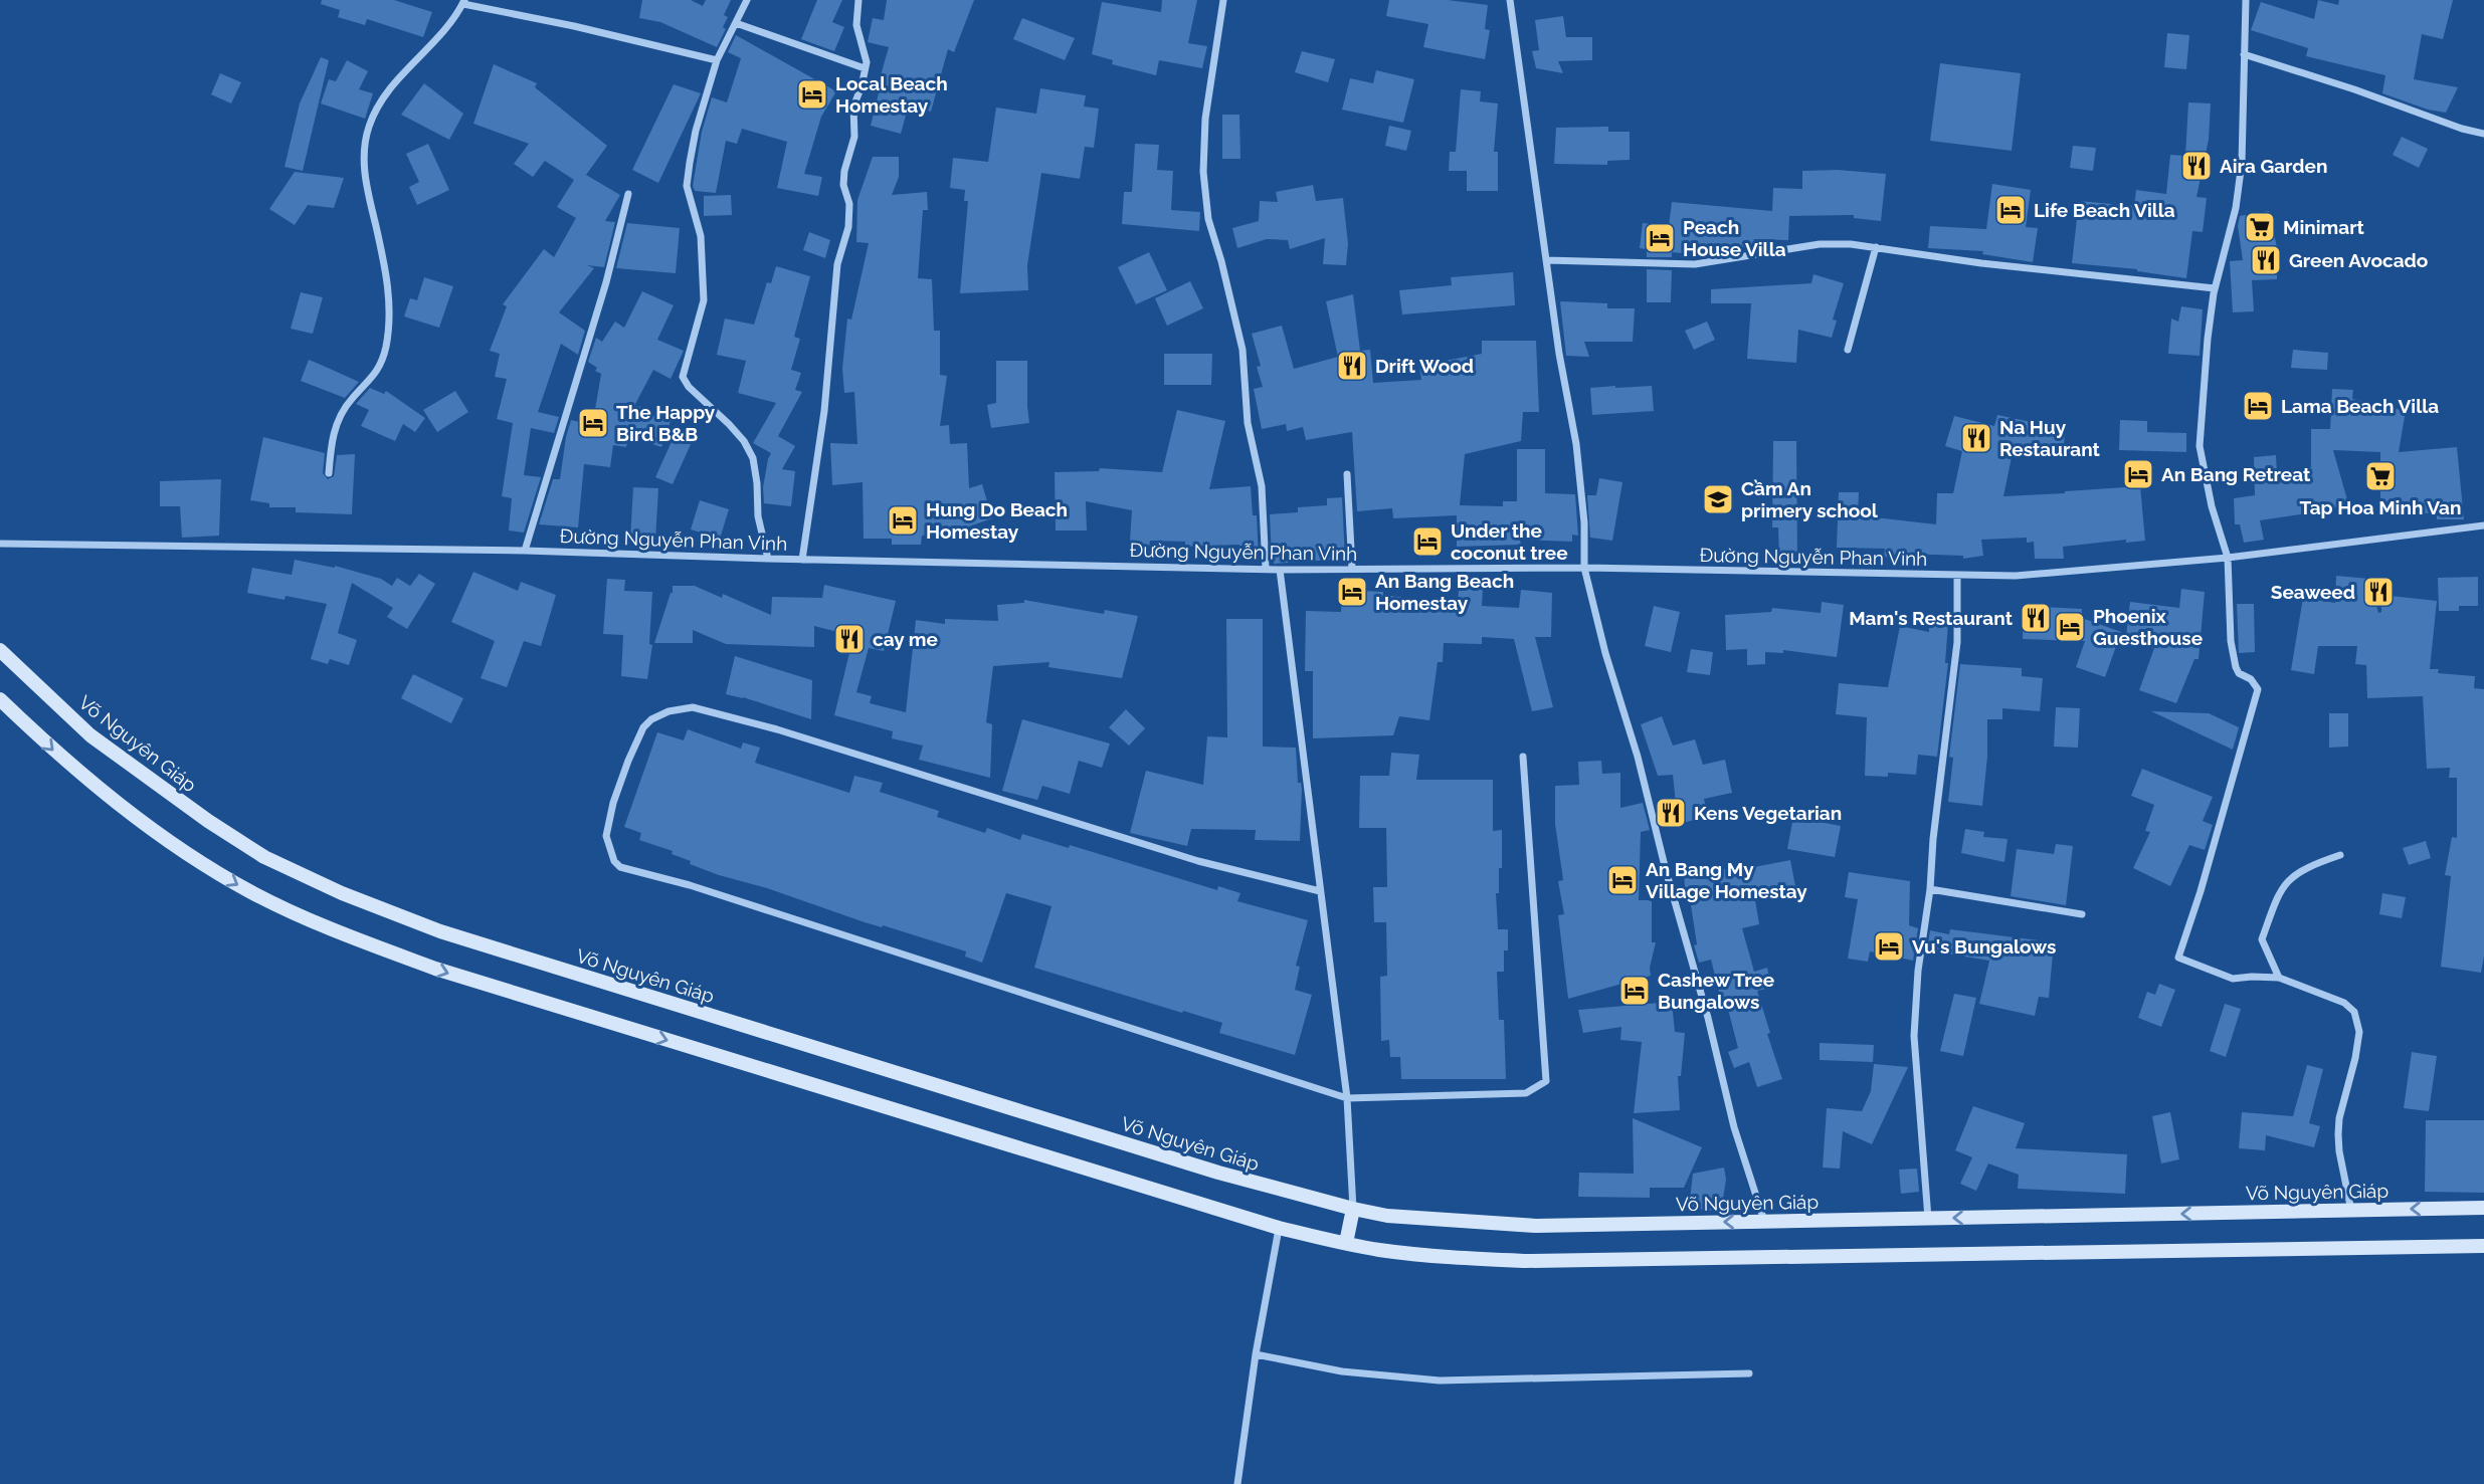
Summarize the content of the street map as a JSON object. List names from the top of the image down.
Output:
{
  "streets": {
    "main road": ["Võ Nguyên Giáp"],
    "street": ["Đường Nguyễn Phan Vinh"]
  },
  "places": {
    "hotel": [
      "Local Beach Homestay",
      "Life Beach Villa",
      "Peach House Villa",
      "Lama Beach Villa",
      "The Happy Bird B&B",
      "An Bang Retreat",
      "Hung Do Beach Homestay",
      "Under the coconut tree",
      "An Bang Beach Homestay",
      "Phoenix Guesthouse",
      "An Bang My Village Homestay",
      "Vu's Bungalows",
      "Cashew Tree Bungalows"
    ],
    "restaurant": [
      "Aira Garden",
      "Green Avocado",
      "Drift Wood",
      "Na Huy Restaurant",
      "Seaweed",
      "Mam's Restaurant",
      "cay me",
      "Kens Vegetarian"
    ],
    "supermarket": ["Minimart", "Tap Hoa Minh Van"],
    "school or university": ["Cầm An primery school"]
  }
}
